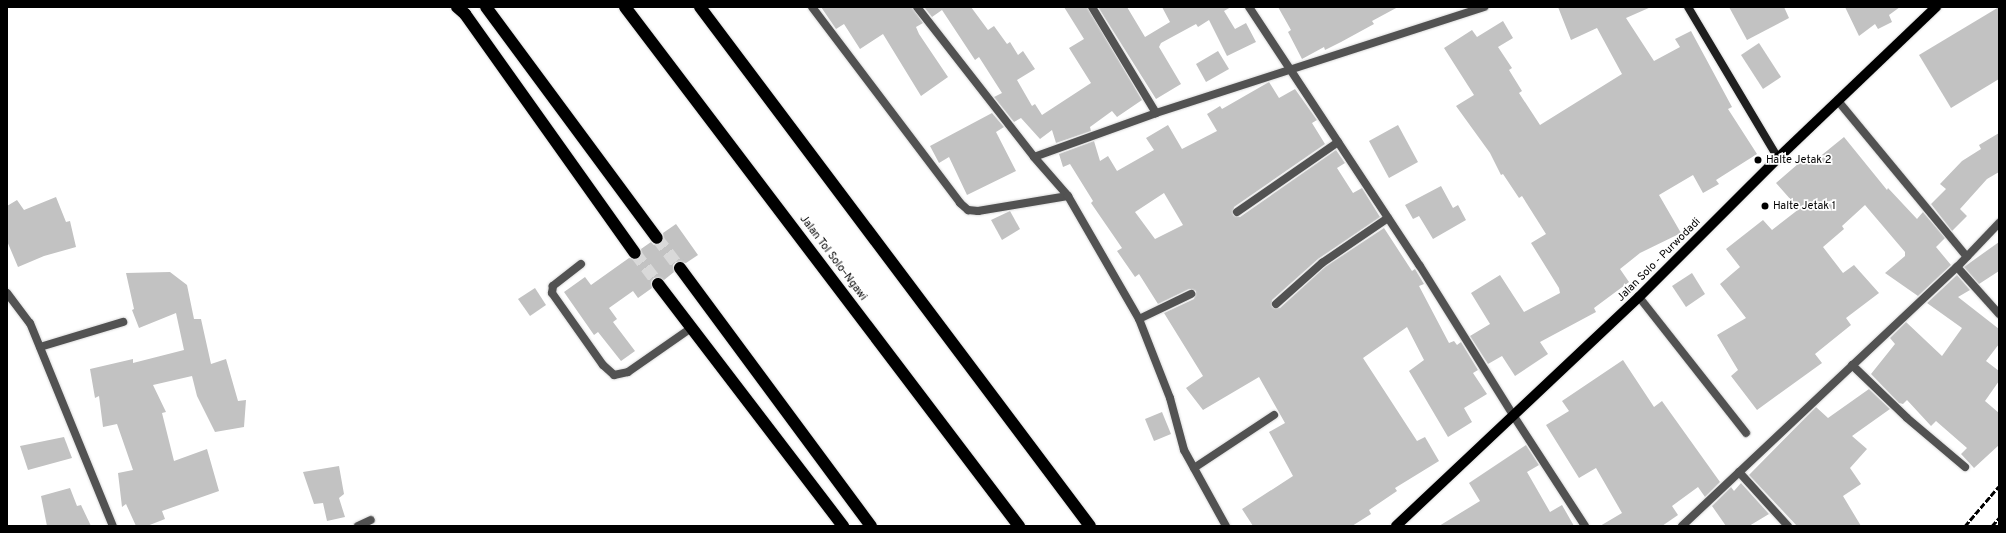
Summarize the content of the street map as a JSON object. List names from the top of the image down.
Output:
{
  "streets": {
    "highway": ["Jalan Tol Solo–Ngawi"],
    "main road": ["Jalan Solo - Purwodadi"]
  },
  "places": ["Halte Jetak 2", "Halte Jetak 1"]
}
